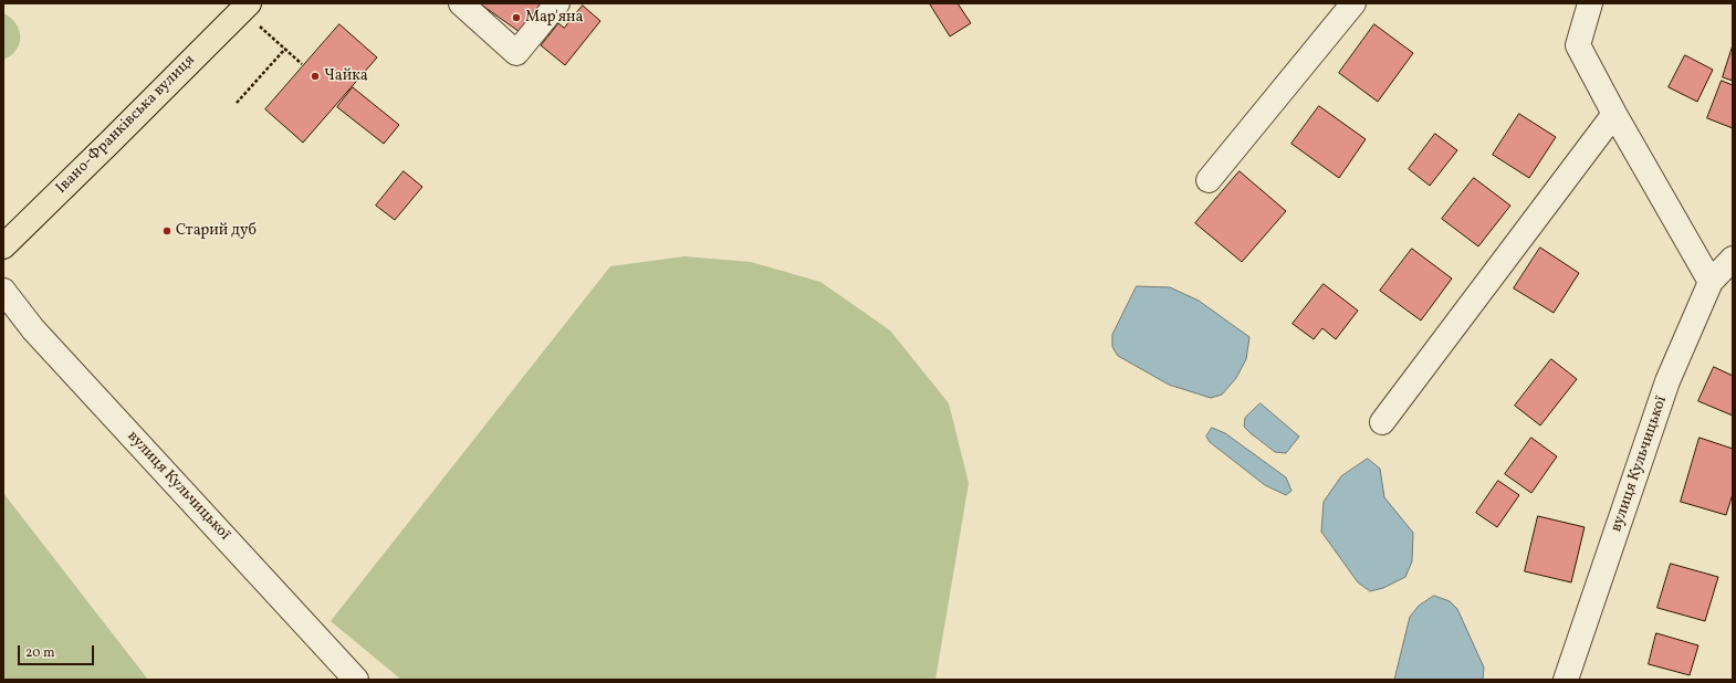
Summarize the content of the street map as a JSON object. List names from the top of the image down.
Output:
{
  "streets": {
    "main road": ["Івано-Франківська вулиця"],
    "street": ["вулиця Кульчицької"]
  },
  "places": ["Мар'яна", "Чайка", "Старий дуб"],
  "scale_bar": "20 m"
}
